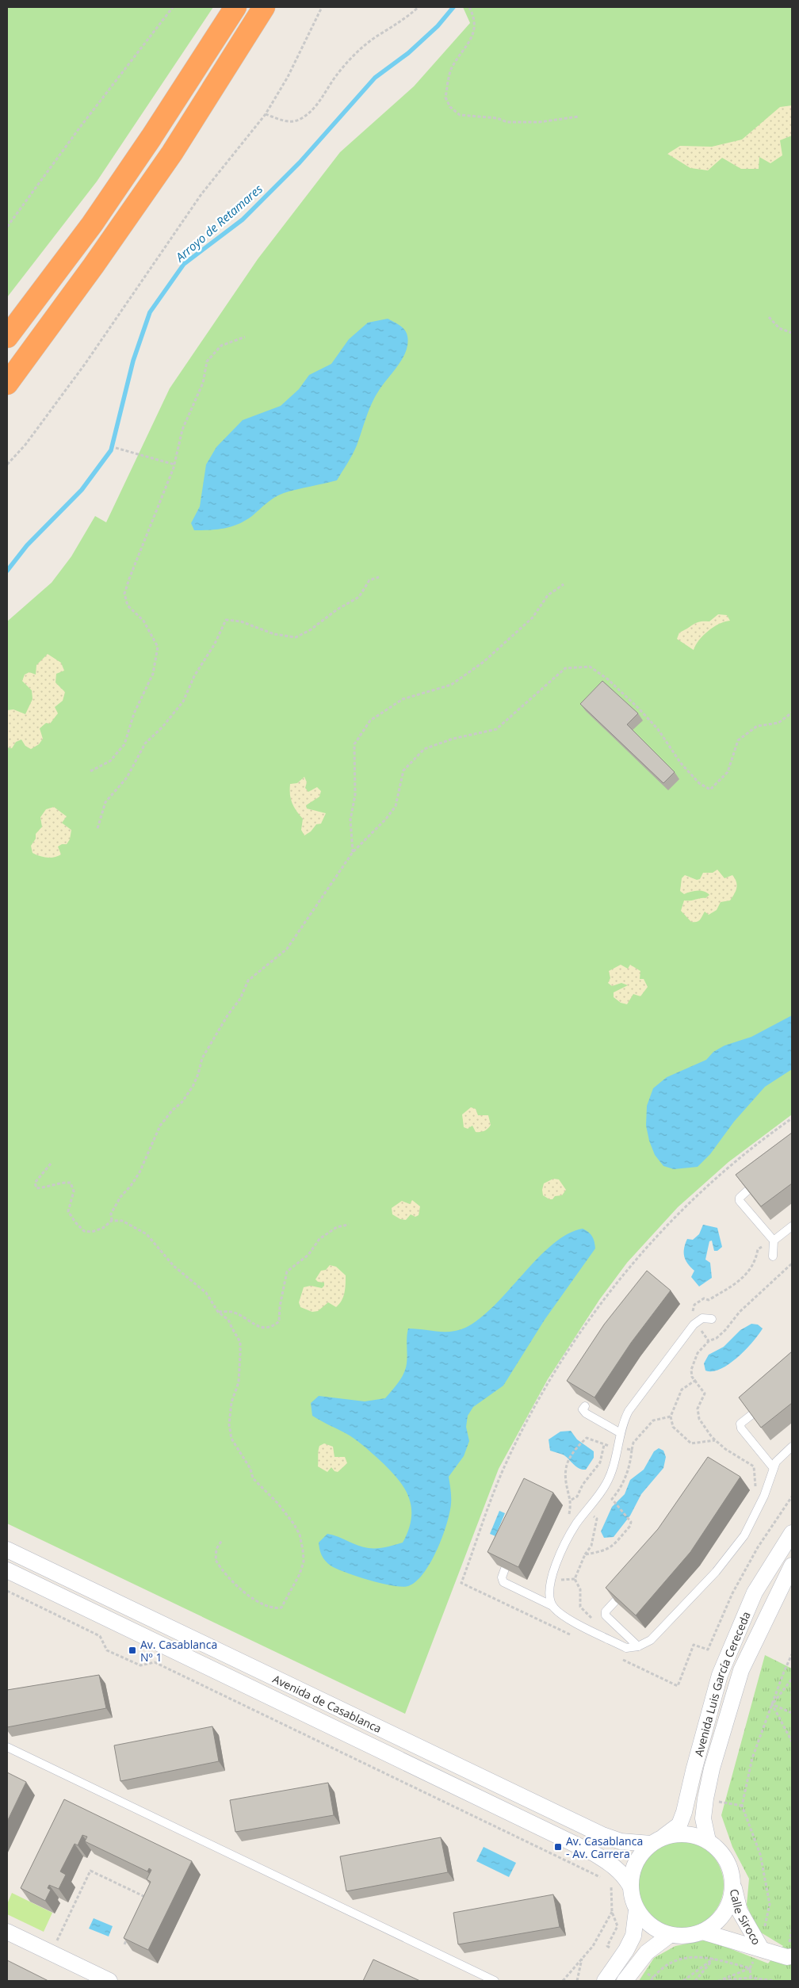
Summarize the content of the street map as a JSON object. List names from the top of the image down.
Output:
{
  "streets": {
    "street": ["Avenida Luis García Cereceda", "Avenida de Casablanca", "Calle Siroco"]
  },
  "crossings": [
    ["Avenida Luis García Cereceda", "Avenida de Casablanca"],
    ["Avenida Luis García Cereceda", "Calle Siroco"],
    ["Avenida de Casablanca", "Calle Siroco"]
  ],
  "water": ["Arroyo de Retamares"],
  "places": {
    "transit": ["Av. Casablanca Nº 1", "Av. Casablanca - Av. Carrera"]
  }
}
